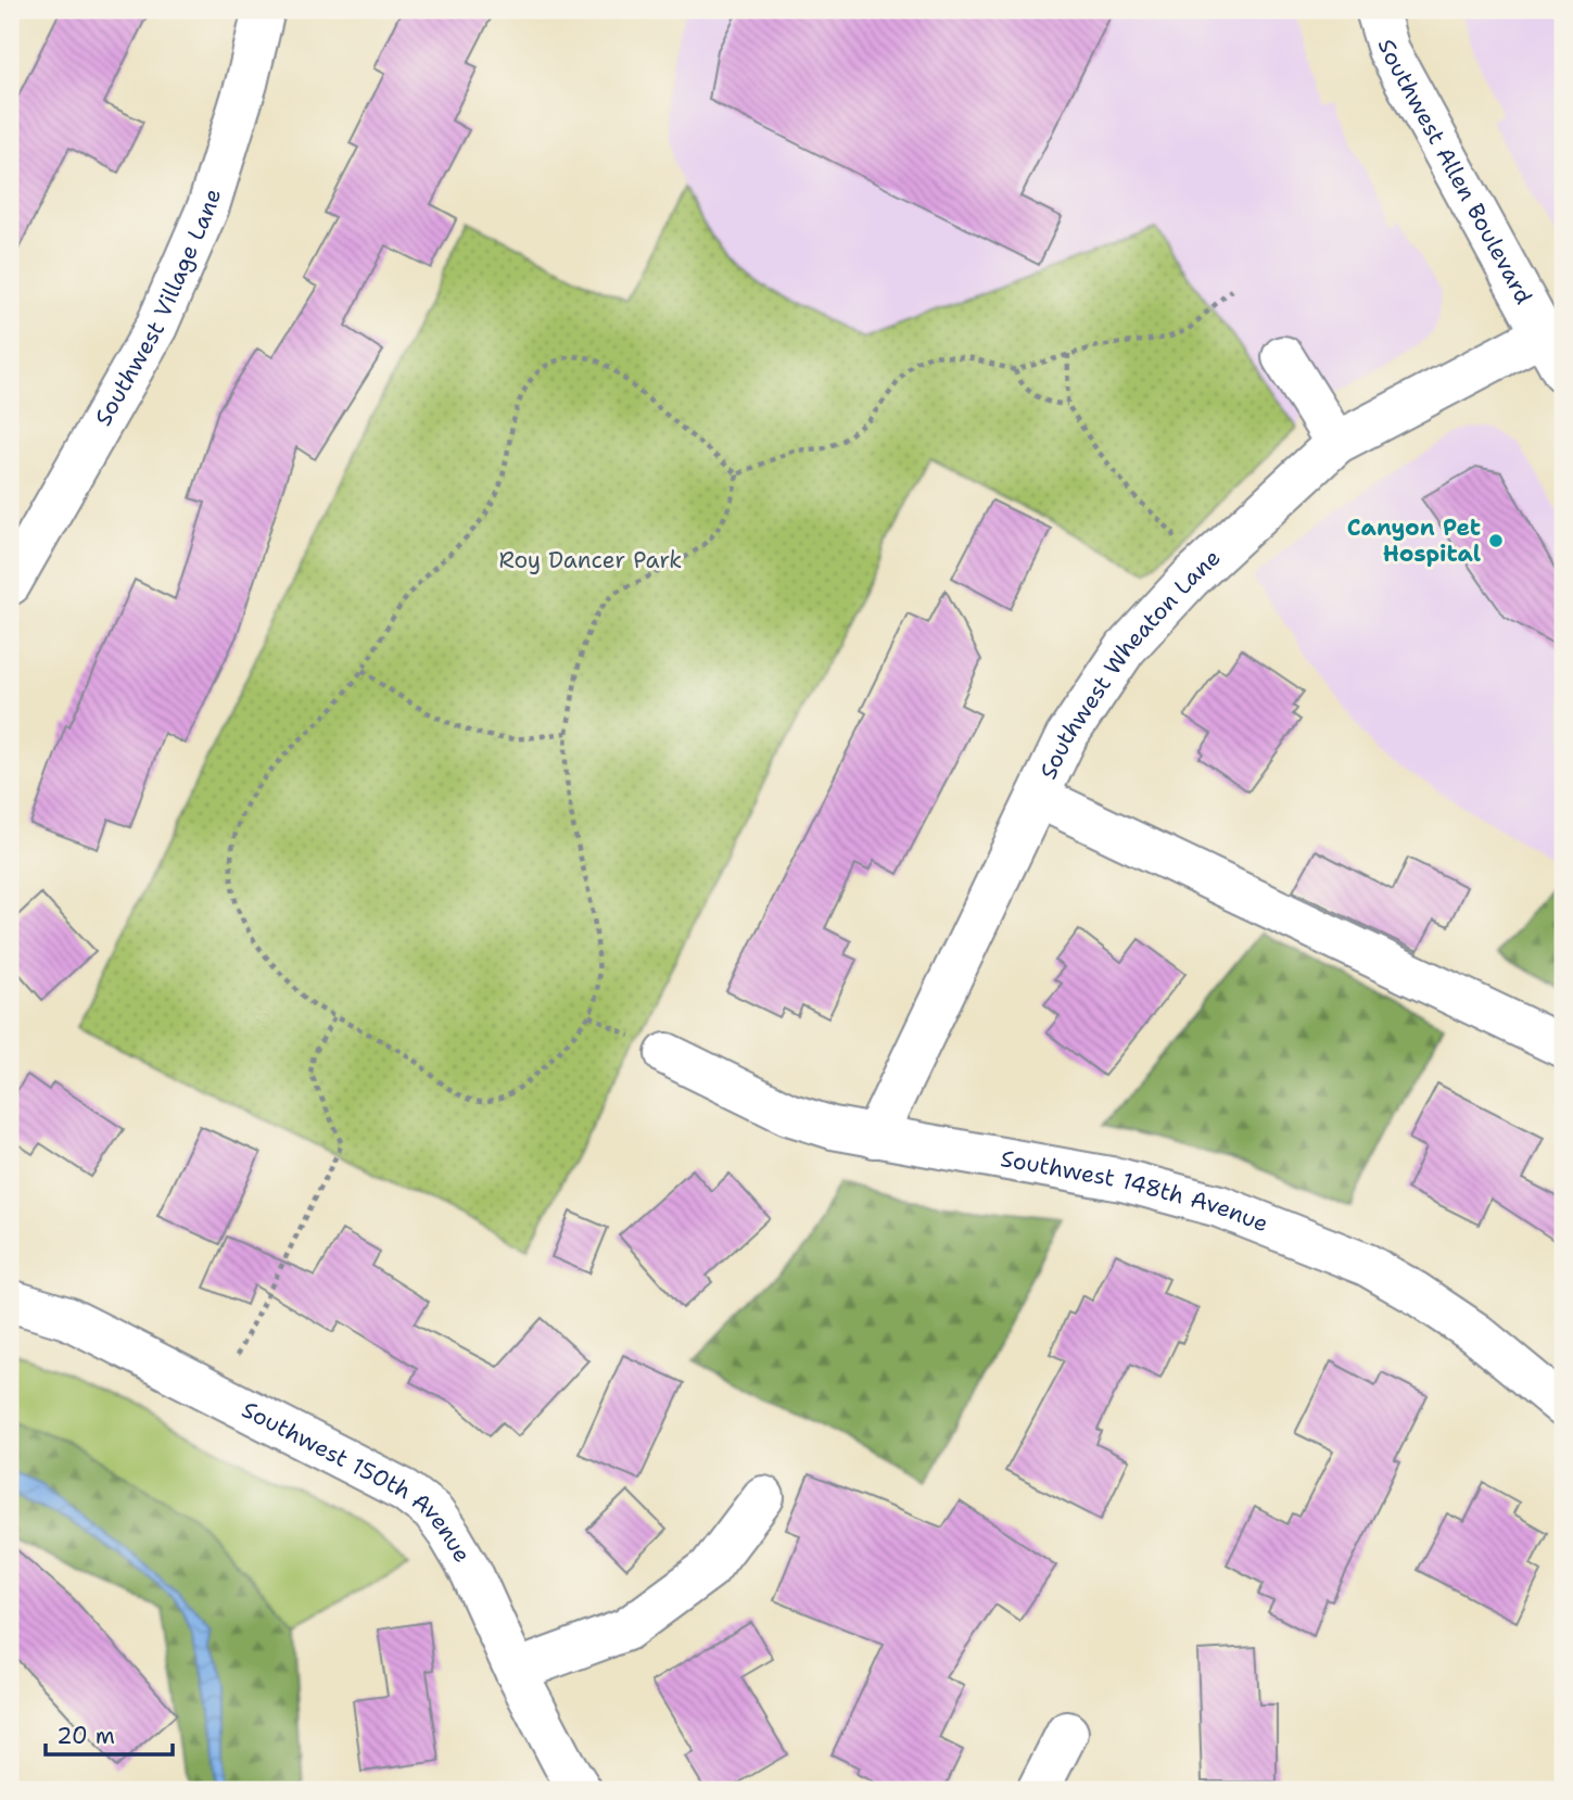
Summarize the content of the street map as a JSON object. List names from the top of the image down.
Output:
{
  "streets": {
    "street": [
      "Southwest Allen Boulevard",
      "Southwest Village Lane",
      "Southwest Wheaton Lane",
      "Southwest 148th Avenue",
      "Southwest 150th Avenue"
    ]
  },
  "crossings": [
    ["Southwest Allen Boulevard", "Southwest Wheaton Lane"],
    ["Southwest Wheaton Lane", "Southwest 148th Avenue"]
  ],
  "parks": ["Roy Dancer Park"],
  "places": ["Canyon Pet Hospital"],
  "scale_bar": "20 m"
}
